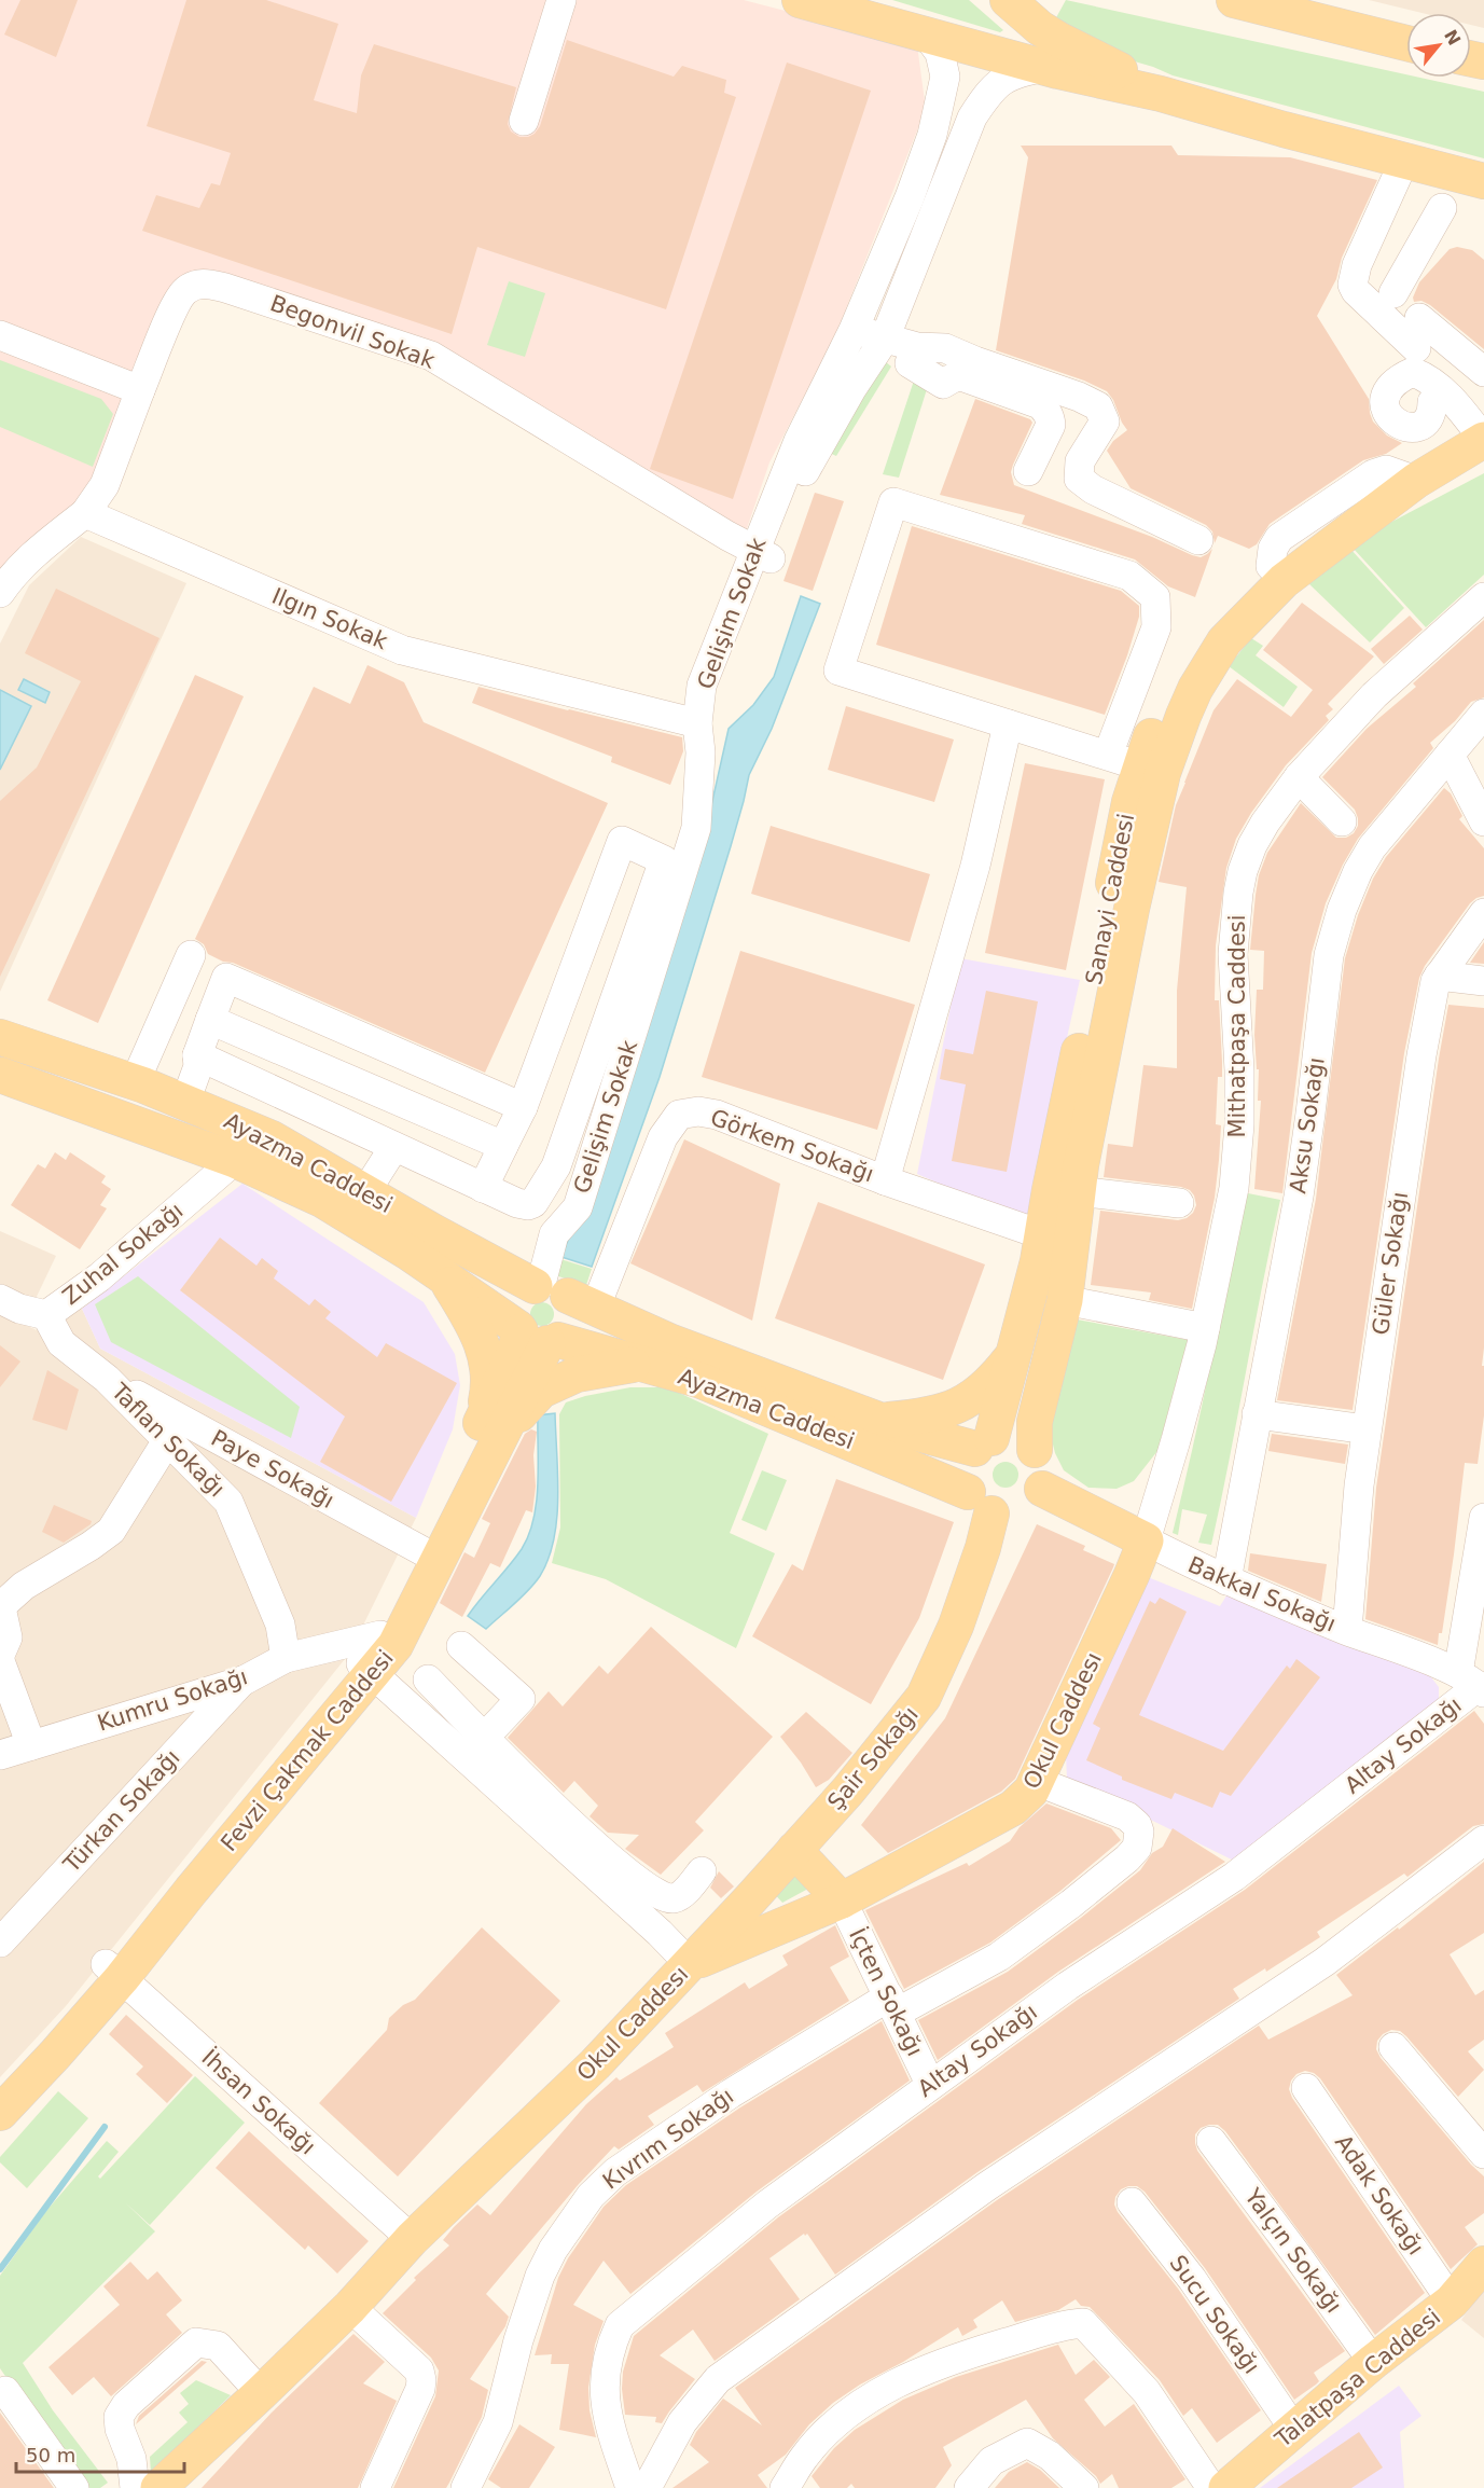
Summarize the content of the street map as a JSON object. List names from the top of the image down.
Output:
{
  "streets": {
    "main road": [
      "Sanayi Caddesi",
      "Ayazma Caddesi",
      "Bakkal Sokağı",
      "Okul Caddesı",
      "Fevzi Çakmak Caddesi",
      "Şair Sokağı",
      "Talatpaşa Caddesi"
    ],
    "street": [
      "Begonvil Sokak",
      "Gelişim Sokak",
      "Ilgın Sokak",
      "Mithatpaşa Caddesi",
      "Aksu Sokağı",
      "Görkem Sokağı",
      "Zuhal Sokağı",
      "Güler Sokağı",
      "Taflan Sokağı",
      "Paye Sokağı",
      "Kumru Sokağı",
      "Altay Sokağı",
      "Türkan Sokağı",
      "İçten Sokağı",
      "İhsan Sokağı",
      "Kıvrım Sokağı",
      "Adak Sokağı",
      "Yalçın Sokağı",
      "Sucu Sokağı"
    ]
  },
  "crossings": [
    ["Begonvil Sokak", "Gelişim Sokak"],
    ["Begonvil Sokak", "Ilgın Sokak"],
    ["Gelişim Sokak", "Ilgın Sokak"],
    ["Gelişim Sokak", "Görkem Sokağı"],
    ["Gelişim Sokak", "Ayazma Caddesi"],
    ["Sanayi Caddesi", "Görkem Sokağı"],
    ["Sanayi Caddesi", "Ayazma Caddesi"],
    ["Sanayi Caddesi", "Bakkal Sokağı"],
    ["Sanayi Caddesi", "Şair Sokağı"],
    ["Mithatpaşa Caddesi", "Bakkal Sokağı"],
    ["Mithatpaşa Caddesi", "Okul Caddesı"],
    ["Aksu Sokağı", "Bakkal Sokağı"],
    ["Görkem Sokağı", "Ayazma Caddesi"],
    ["Ayazma Caddesi", "Zuhal Sokağı"],
    ["Ayazma Caddesi", "Bakkal Sokağı"],
    ["Ayazma Caddesi", "Fevzi Çakmak Caddesi"],
    ["Ayazma Caddesi", "Şair Sokağı"],
    ["Zuhal Sokağı", "Taflan Sokağı"],
    ["Güler Sokağı", "Bakkal Sokağı"],
    ["Taflan Sokağı", "Paye Sokağı"],
    ["Taflan Sokağı", "Kumru Sokağı"],
    ["Paye Sokağı", "Fevzi Çakmak Caddesi"],
    ["Bakkal Sokağı", "Okul Caddesı"],
    ["Bakkal Sokağı", "Altay Sokağı"],
    ["Bakkal Sokağı", "Şair Sokağı"],
    ["Kumru Sokağı", "Fevzi Çakmak Caddesi"],
    ["Kumru Sokağı", "Türkan Sokağı"],
    ["Okul Caddesı", "Şair Sokağı"],
    ["Okul Caddesı", "İçten Sokağı"],
    ["Okul Caddesı", "İhsan Sokağı"],
    ["Okul Caddesı", "Kıvrım Sokağı"],
    ["Altay Sokağı", "İçten Sokağı"],
    ["Fevzi Çakmak Caddesi", "İhsan Sokağı"],
    ["İçten Sokağı", "Kıvrım Sokağı"],
    ["Adak Sokağı", "Talatpaşa Caddesi"],
    ["Yalçın Sokağı", "Talatpaşa Caddesi"],
    ["Sucu Sokağı", "Talatpaşa Caddesi"]
  ],
  "scale_bar": "50 m",
  "north": "top right"
}
